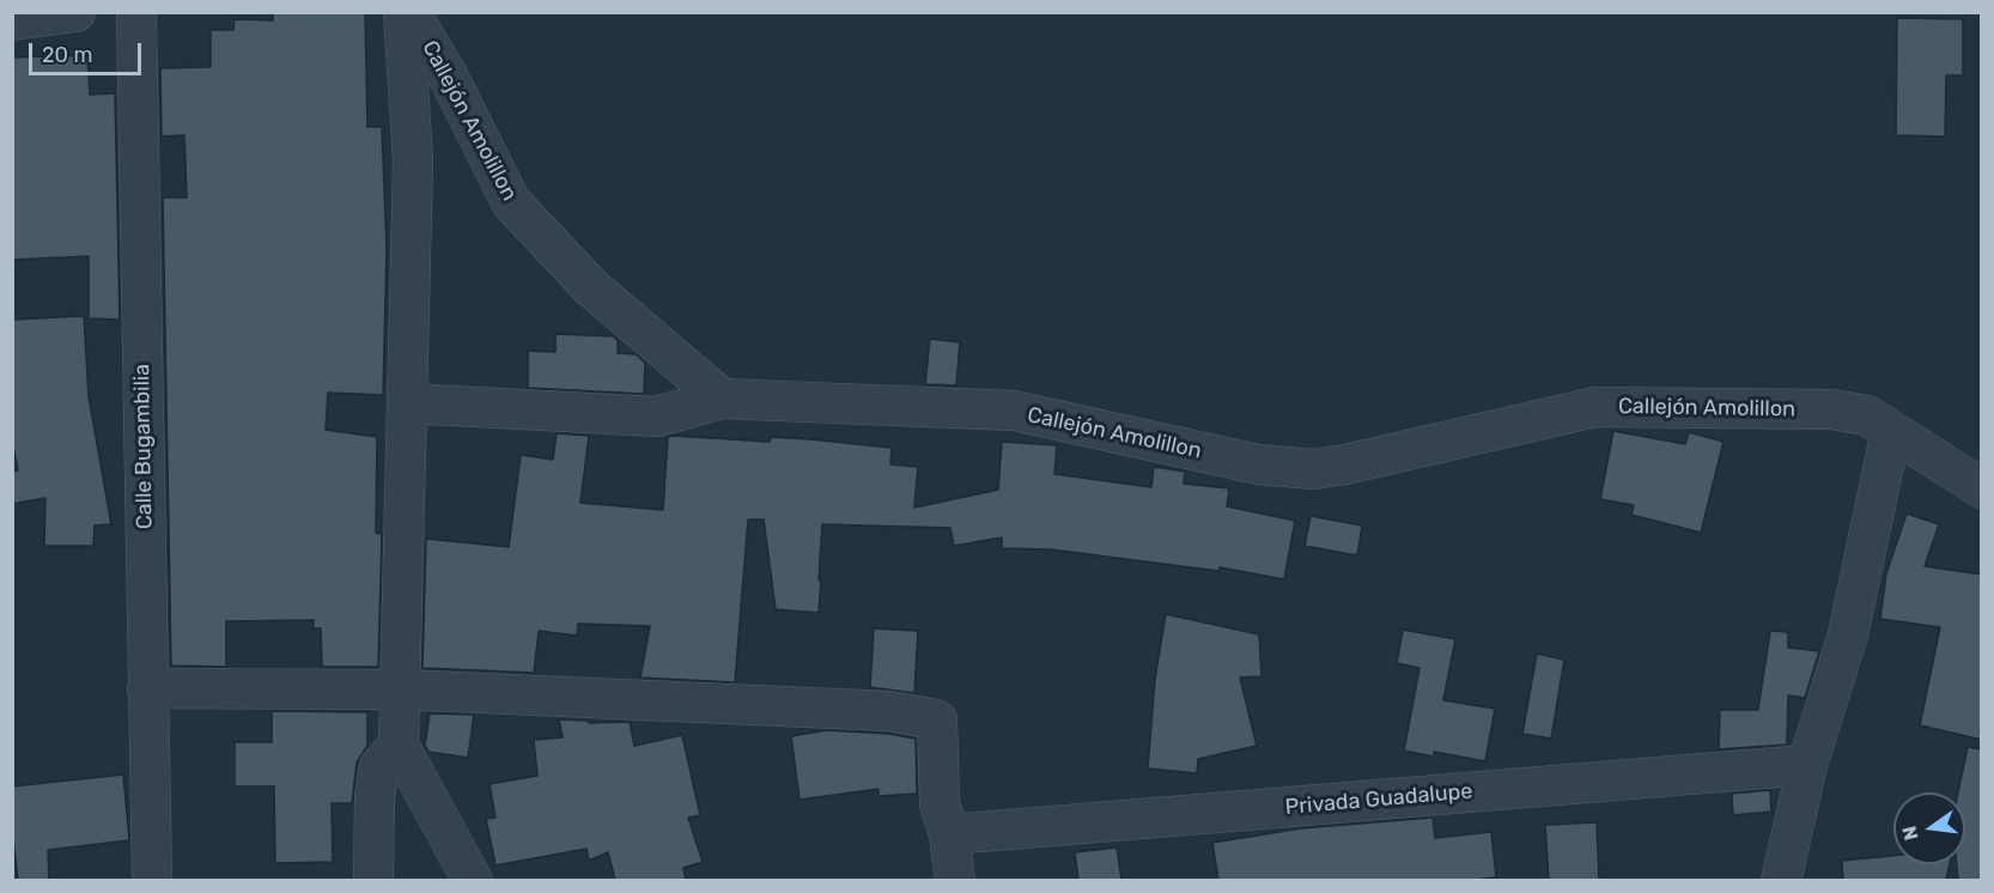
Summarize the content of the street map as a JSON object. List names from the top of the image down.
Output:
{
  "streets": {
    "street": ["Callejón Amolillon", "Calle Bugambilia", "Privada Guadalupe"]
  },
  "scale_bar": "20 m",
  "north": "left"
}
